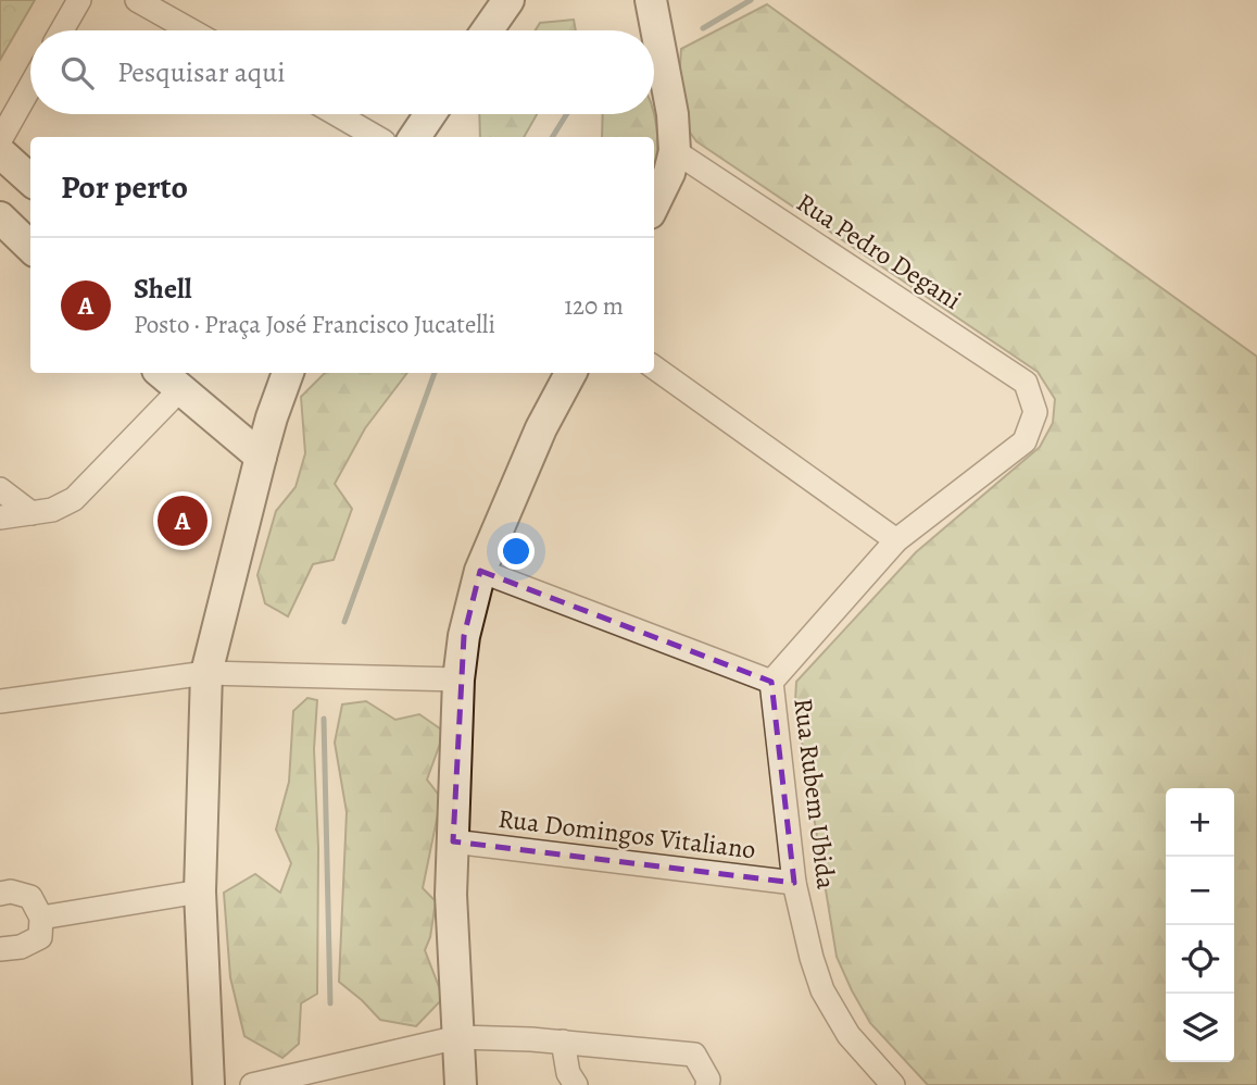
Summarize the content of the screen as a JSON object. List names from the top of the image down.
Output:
{
  "streets": {
    "street": ["Rua Pedro Degani", "Rua Rubem Ubida", "Rua Domingos Vitaliano"]
  },
  "crossings": [
    ["Rua Pedro Degani", "Rua Rubem Ubida"],
    ["Rua Rubem Ubida", "Rua Domingos Vitaliano"]
  ],
  "page": {
    "search": "Pesquisar aqui",
    "heading": "Por perto",
    "list": [
      {
        "mark": "A",
        "name": "Shell",
        "note": "Posto · Praça José Francisco Jucatelli",
        "value": "120 m"
      }
    ],
    "pins": "A",
    "map_buttons": ["+", "−"]
  }
}
